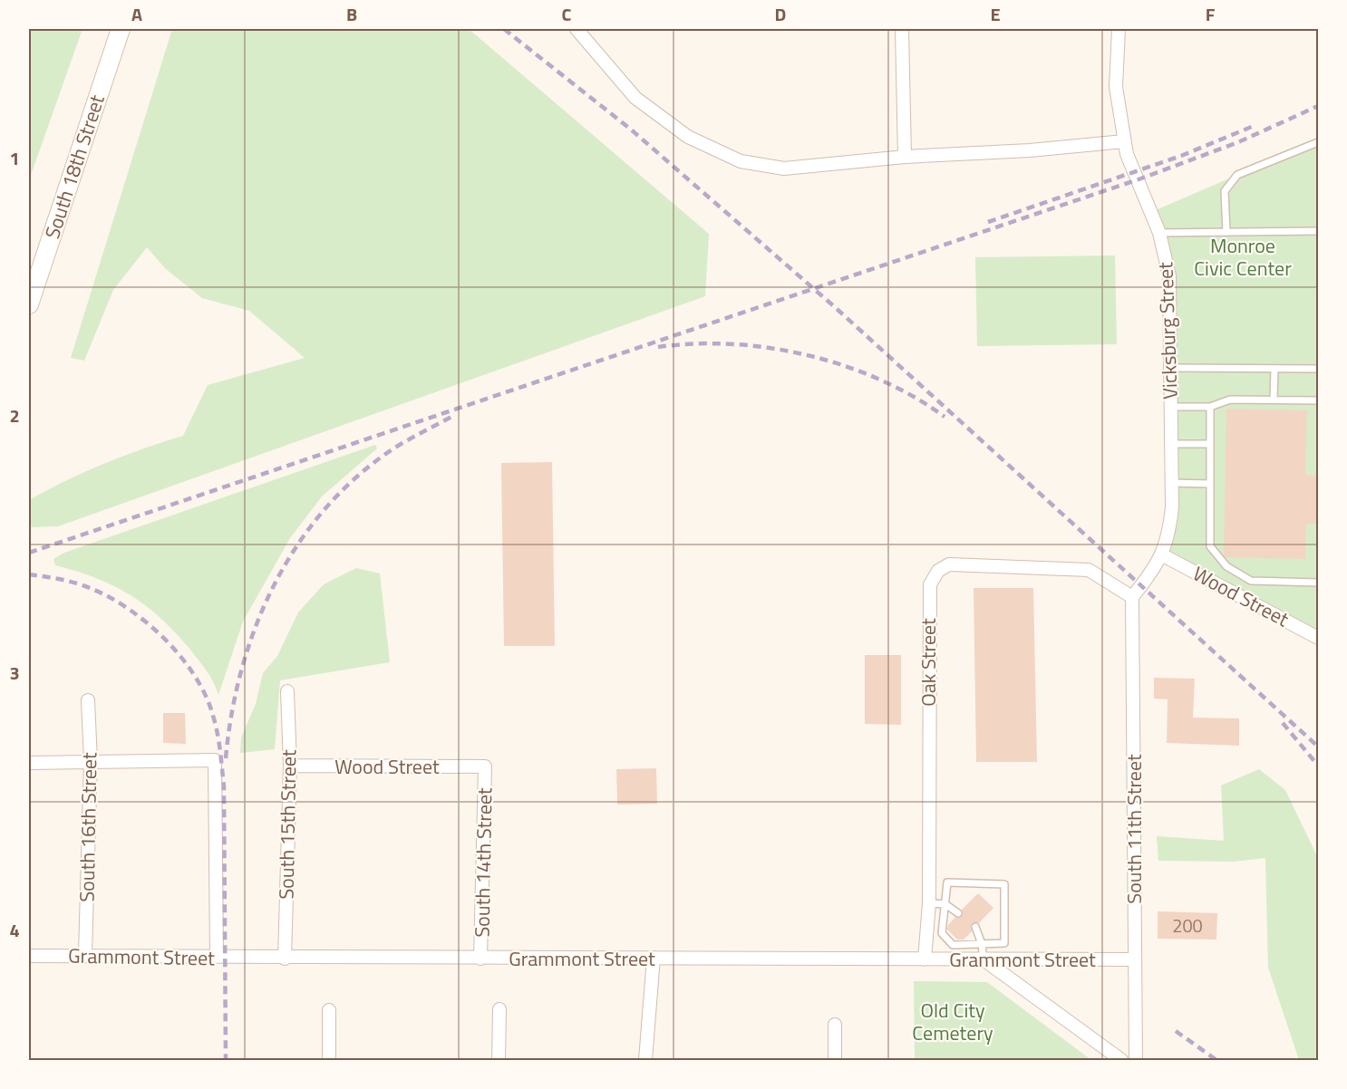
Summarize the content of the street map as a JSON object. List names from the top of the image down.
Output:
{
  "streets": {
    "main road": ["South 18th Street"],
    "street": [
      "Vicksburg Street",
      "Wood Street",
      "Oak Street",
      "South 15th Street",
      "South 16th Street",
      "South 11th Street",
      "South 14th Street",
      "Grammont Street"
    ]
  },
  "crossings": [
    ["Vicksburg Street", "Wood Street"],
    ["Vicksburg Street", "Oak Street"],
    ["Vicksburg Street", "South 11th Street"],
    ["Wood Street", "South 15th Street"],
    ["Wood Street", "South 14th Street"],
    ["Oak Street", "South 11th Street"],
    ["Oak Street", "Grammont Street"],
    ["South 15th Street", "Grammont Street"],
    ["South 16th Street", "Grammont Street"],
    ["South 11th Street", "Grammont Street"],
    ["South 14th Street", "Grammont Street"]
  ],
  "parks": ["Monroe Civic Center", "Old City Cemetery"],
  "house_numbers": ["200"],
  "grid": {
    "columns": [
      "A",
      "B",
      "C",
      "D",
      "E",
      "F"
    ],
    "rows": [
      "1",
      "2",
      "3",
      "4"
    ]
  }
}
